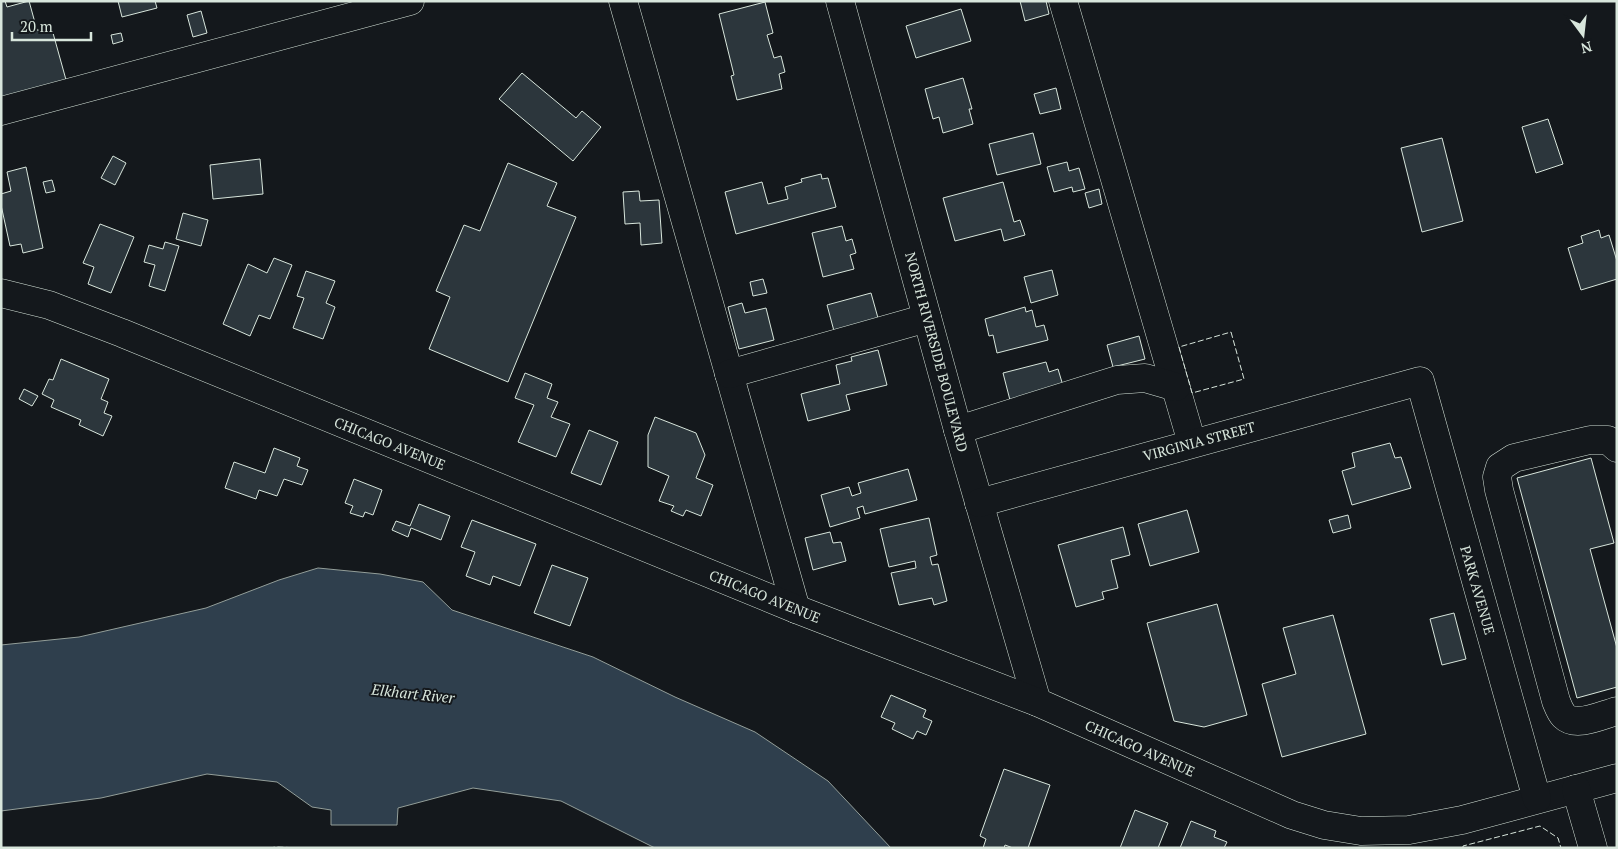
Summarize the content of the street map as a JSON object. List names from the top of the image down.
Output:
{
  "streets": {
    "street": [
      "NORTH RIVERSIDE BOULEVARD",
      "VIRGINIA STREET",
      "CHICAGO AVENUE",
      "PARK AVENUE"
    ]
  },
  "crossings": [
    ["NORTH RIVERSIDE BOULEVARD", "VIRGINIA STREET"],
    ["NORTH RIVERSIDE BOULEVARD", "CHICAGO AVENUE"],
    ["VIRGINIA STREET", "PARK AVENUE"],
    ["CHICAGO AVENUE", "PARK AVENUE"]
  ],
  "water": ["Elkhart River"],
  "scale_bar": "20 m",
  "north": "bottom"
}
